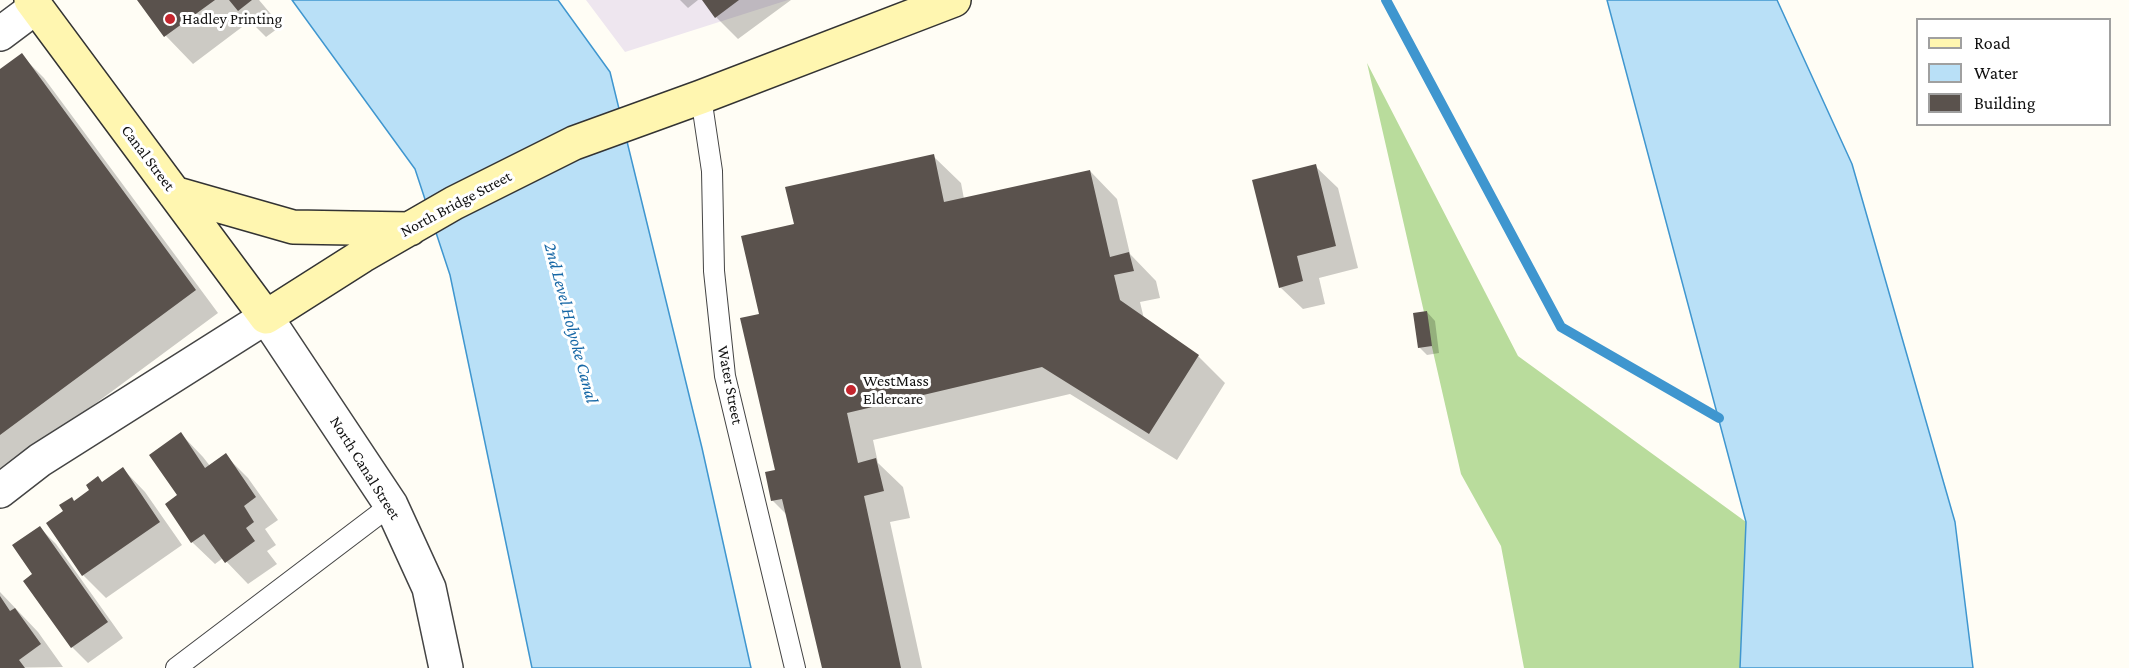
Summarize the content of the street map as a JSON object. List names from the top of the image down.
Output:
{
  "streets": {
    "main road": ["Canal Street", "North Bridge Street"],
    "street": ["North Canal Street"],
    "lane": ["Water Street"]
  },
  "crossings": [
    ["Canal Street", "North Bridge Street"],
    ["Canal Street", "North Canal Street"],
    ["North Bridge Street", "Water Street"],
    ["North Bridge Street", "North Canal Street"]
  ],
  "water": ["2nd Level Holyoke Canal"],
  "places": ["Hadley Printing", "WestMass Eldercare"],
  "legend": ["Road", "Water", "Building"]
}
